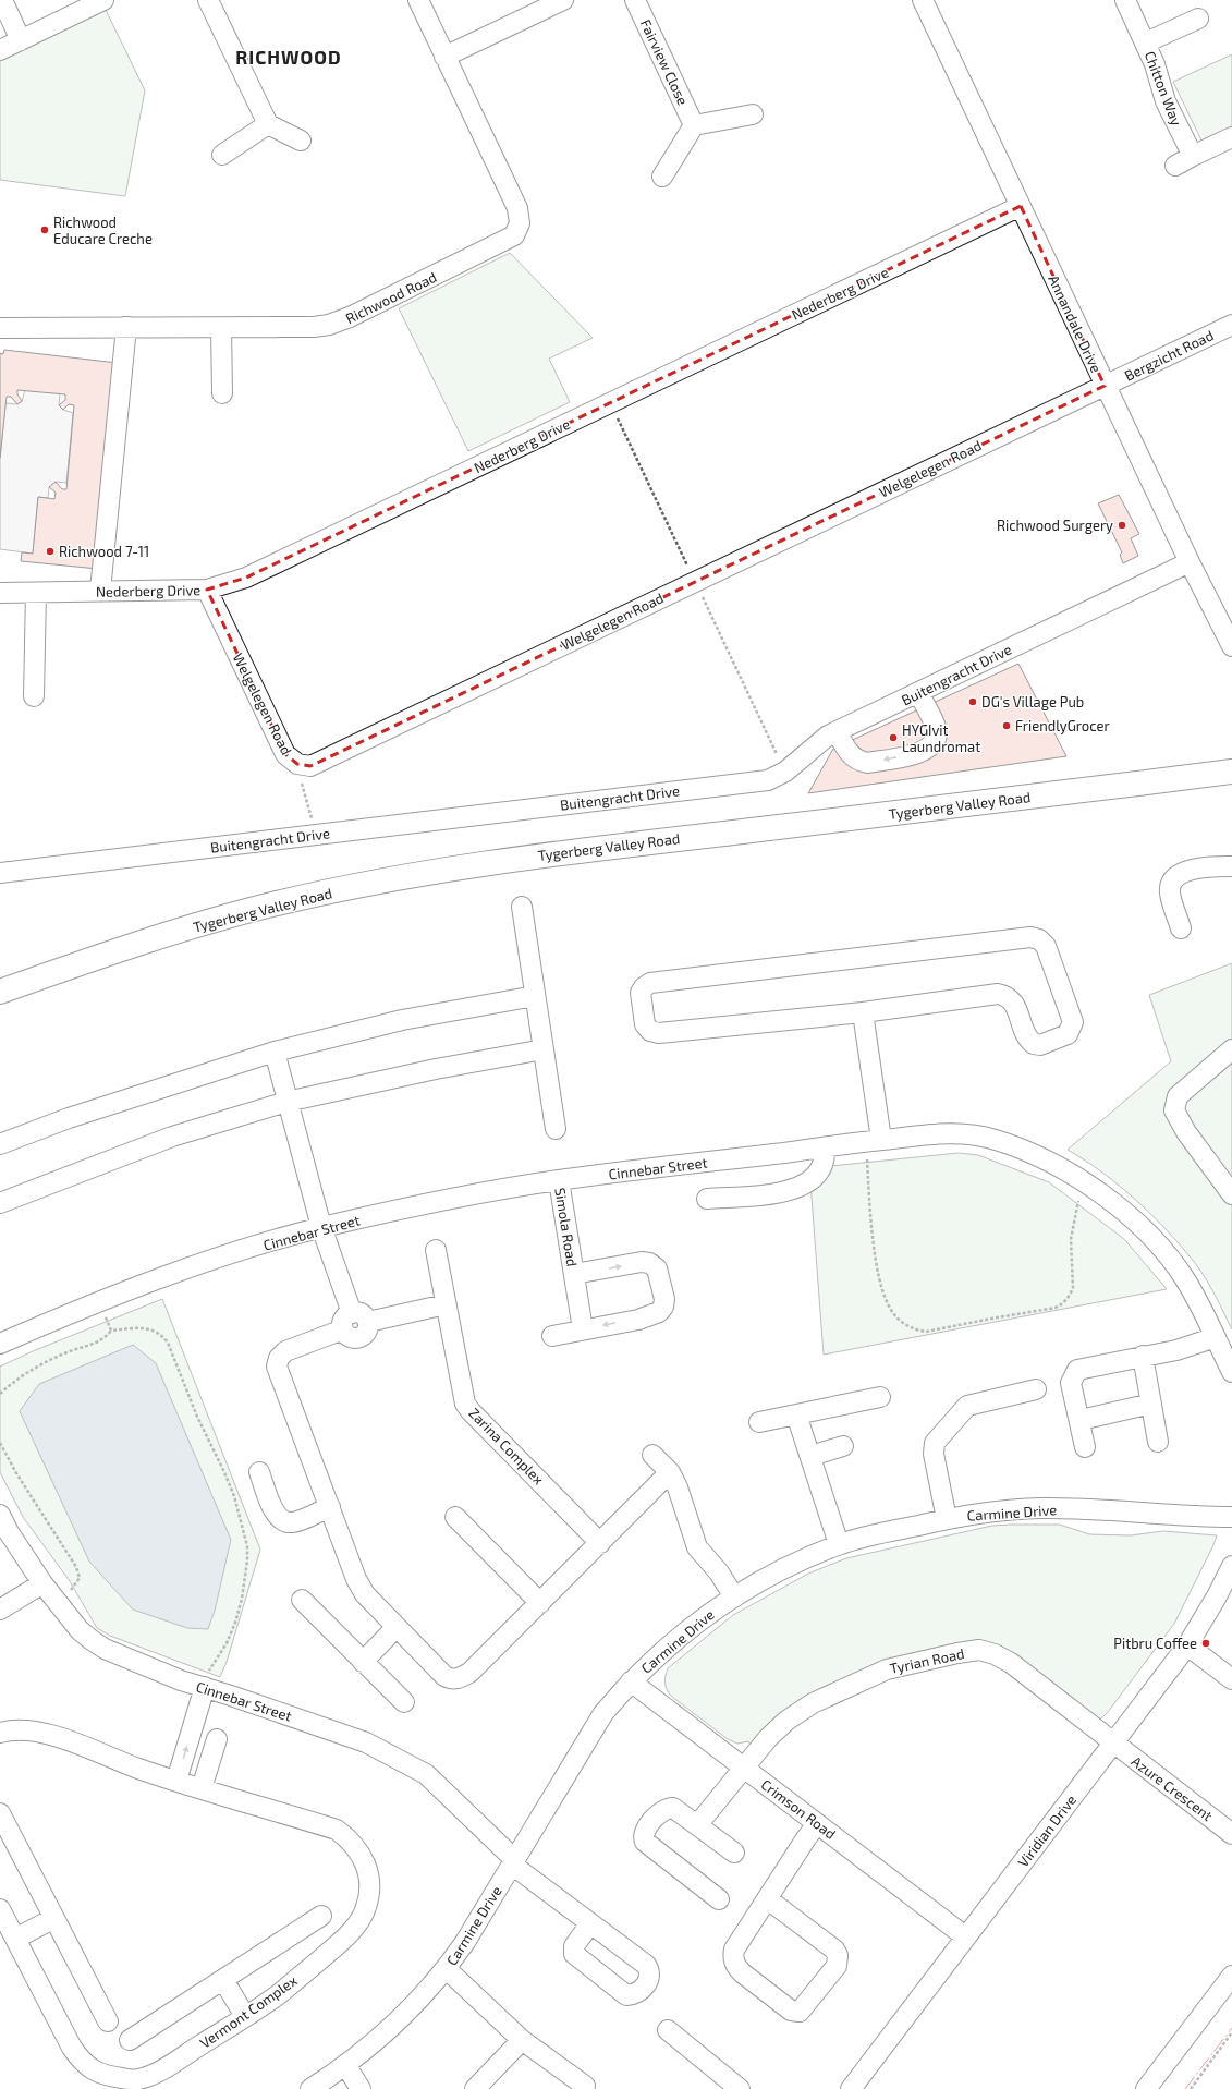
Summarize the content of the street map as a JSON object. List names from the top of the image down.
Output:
{
  "streets": {
    "main road": ["Tygerberg Valley Road"],
    "street": [
      "Fairview Close",
      "Chitton Way",
      "Nederberg Drive",
      "Richwood Road",
      "Annandale Drive",
      "Bergzicht Road",
      "Welgelegen Road",
      "Buitengracht Drive",
      "Cinnebar Street",
      "Simola Road",
      "Zarina Complex",
      "Carmine Drive",
      "Tyrian Road",
      "Azure Crescent",
      "Crimson Road",
      "Viridian Drive",
      "Vermont Complex"
    ]
  },
  "crossings": [
    ["Nederberg Drive", "Annandale Drive"],
    ["Nederberg Drive", "Welgelegen Road"],
    ["Annandale Drive", "Bergzicht Road"],
    ["Annandale Drive", "Welgelegen Road"],
    ["Annandale Drive", "Buitengracht Drive"],
    ["Bergzicht Road", "Welgelegen Road"],
    ["Cinnebar Street", "Simola Road"],
    ["Cinnebar Street", "Carmine Drive"],
    ["Carmine Drive", "Crimson Road"],
    ["Tyrian Road", "Azure Crescent"],
    ["Tyrian Road", "Crimson Road"],
    ["Tyrian Road", "Viridian Drive"],
    ["Azure Crescent", "Viridian Drive"],
    ["Crimson Road", "Viridian Drive"]
  ],
  "districts": ["RICHWOOD"],
  "places": [
    "Richwood Educare Creche",
    "Richwood Surgery",
    "Richwood 7-11",
    "DG's Village Pub",
    "FriendlyGrocer",
    "HYGIvit Laundromat",
    "Pitbru Coffee"
  ]
}
